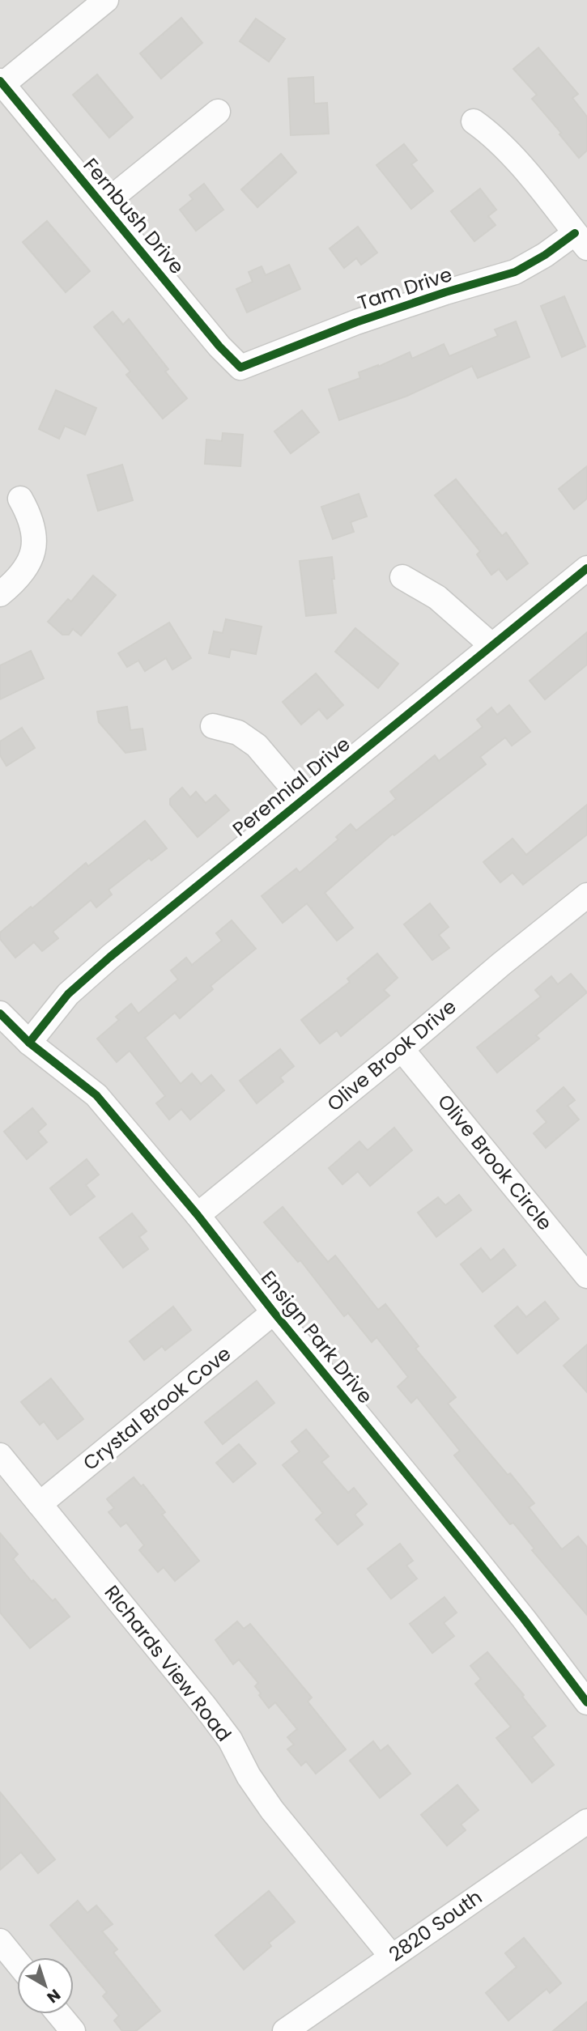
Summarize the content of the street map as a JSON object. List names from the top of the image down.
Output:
{
  "streets": {
    "street": [
      "Fernbush Drive",
      "Tam Drive",
      "Perennial Drive",
      "Olive Brook Drive",
      "Olive Brook Circle",
      "Ensign Park Drive",
      "Crystal Brook Cove",
      "RIchards View Road",
      "2820 South"
    ]
  },
  "crossings": [
    ["Fernbush Drive", "Tam Drive"],
    ["Perennial Drive", "Ensign Park Drive"],
    ["Olive Brook Drive", "Olive Brook Circle"],
    ["Olive Brook Drive", "Ensign Park Drive"],
    ["Ensign Park Drive", "Crystal Brook Cove"],
    ["Crystal Brook Cove", "RIchards View Road"],
    ["RIchards View Road", "2820 South"]
  ],
  "north": "bottom right"
}
